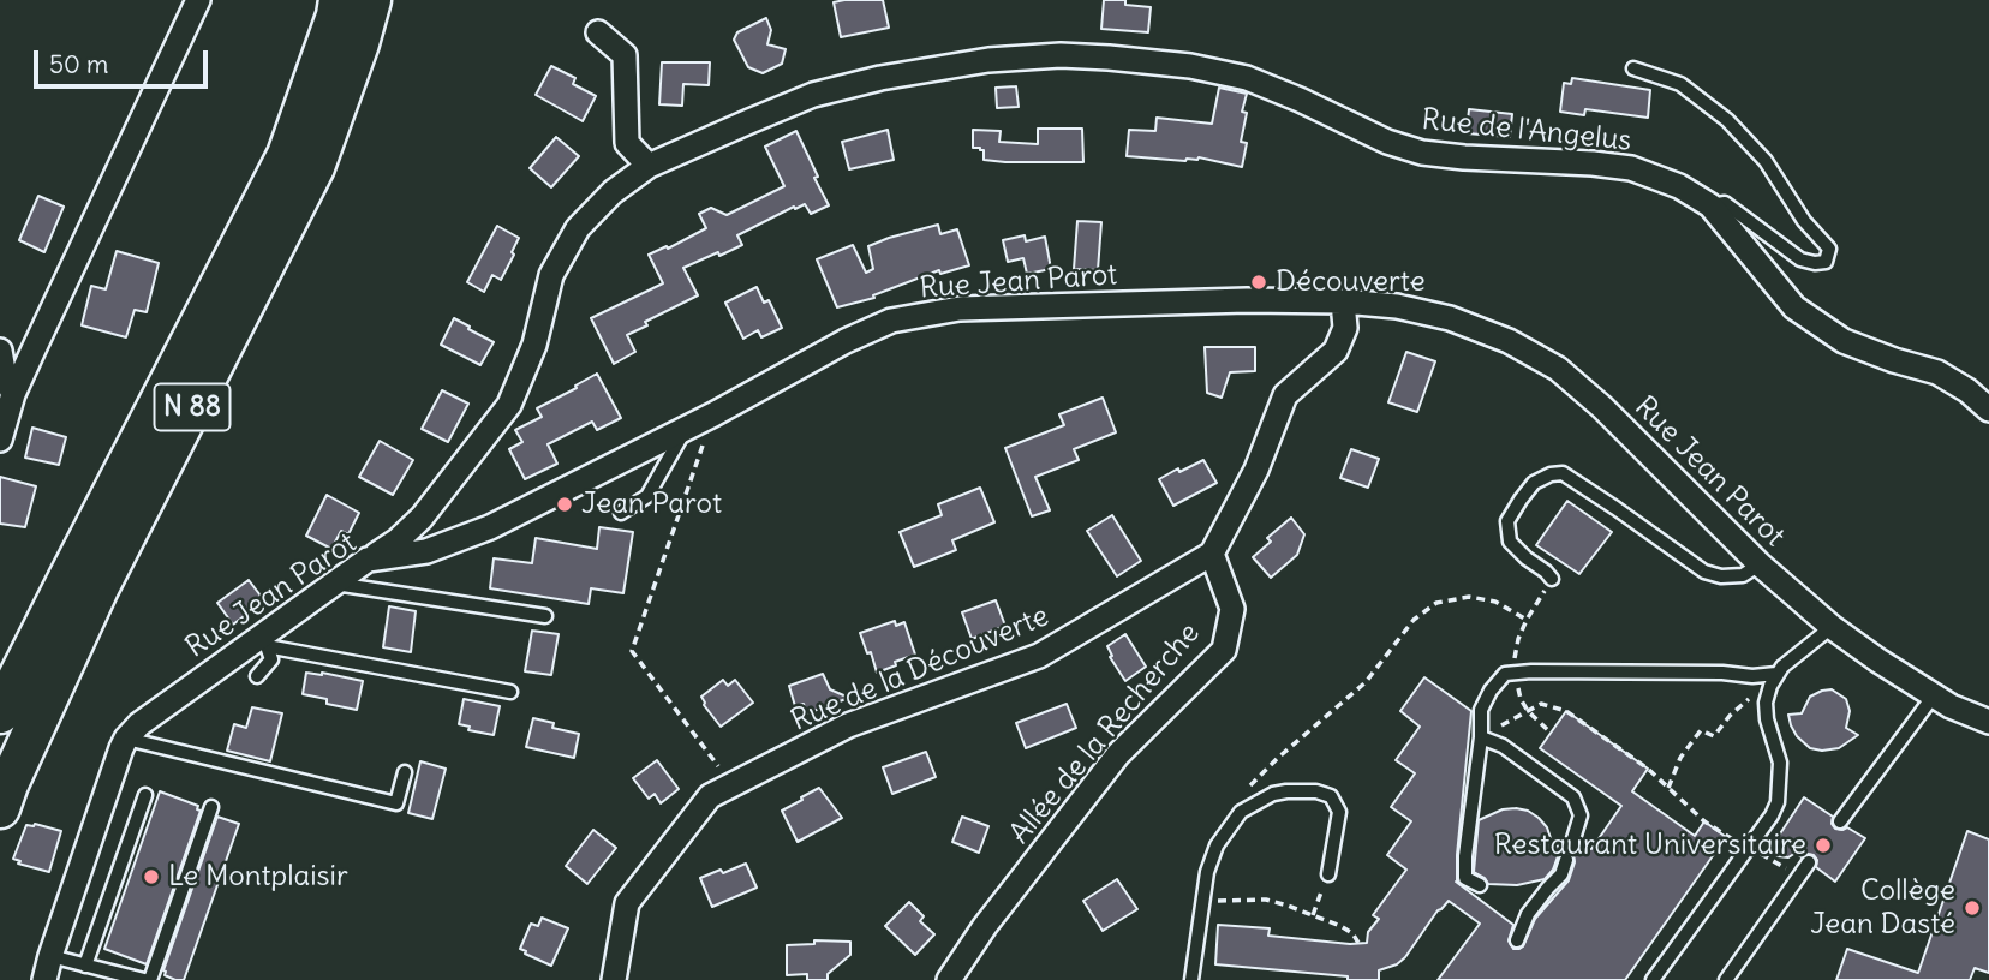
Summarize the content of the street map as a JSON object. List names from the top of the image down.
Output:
{
  "streets": {
    "highway": ["N 88"],
    "street": [
      "Rue de l'Angelus",
      "Rue Jean Parot",
      "Rue de la Découverte",
      "Allée de la Recherche"
    ]
  },
  "crossings": [
    ["Rue de l'Angelus", "Rue Jean Parot"],
    ["Rue de la Découverte", "Allée de la Recherche"]
  ],
  "places": [
    "Découverte",
    "Jean Parot",
    "Restaurant Universitaire",
    "Le Montplaisir",
    "Collège Jean Dasté"
  ],
  "scale_bar": "50 m"
}
